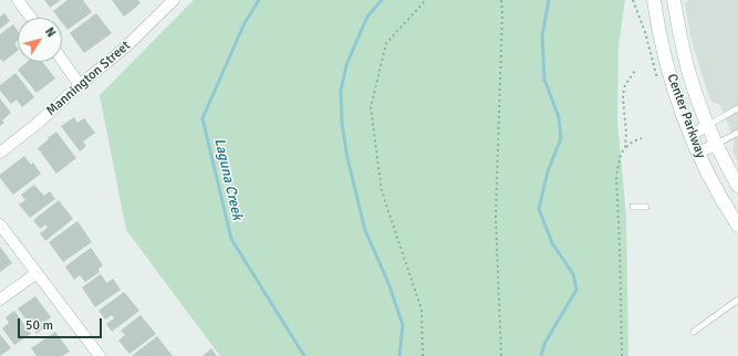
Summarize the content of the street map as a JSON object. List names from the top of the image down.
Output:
{
  "streets": {
    "main road": ["Center Parkway"],
    "street": ["Mannington Street"]
  },
  "water": ["Laguna Creek"],
  "scale_bar": "50 m",
  "north": "top right"
}
